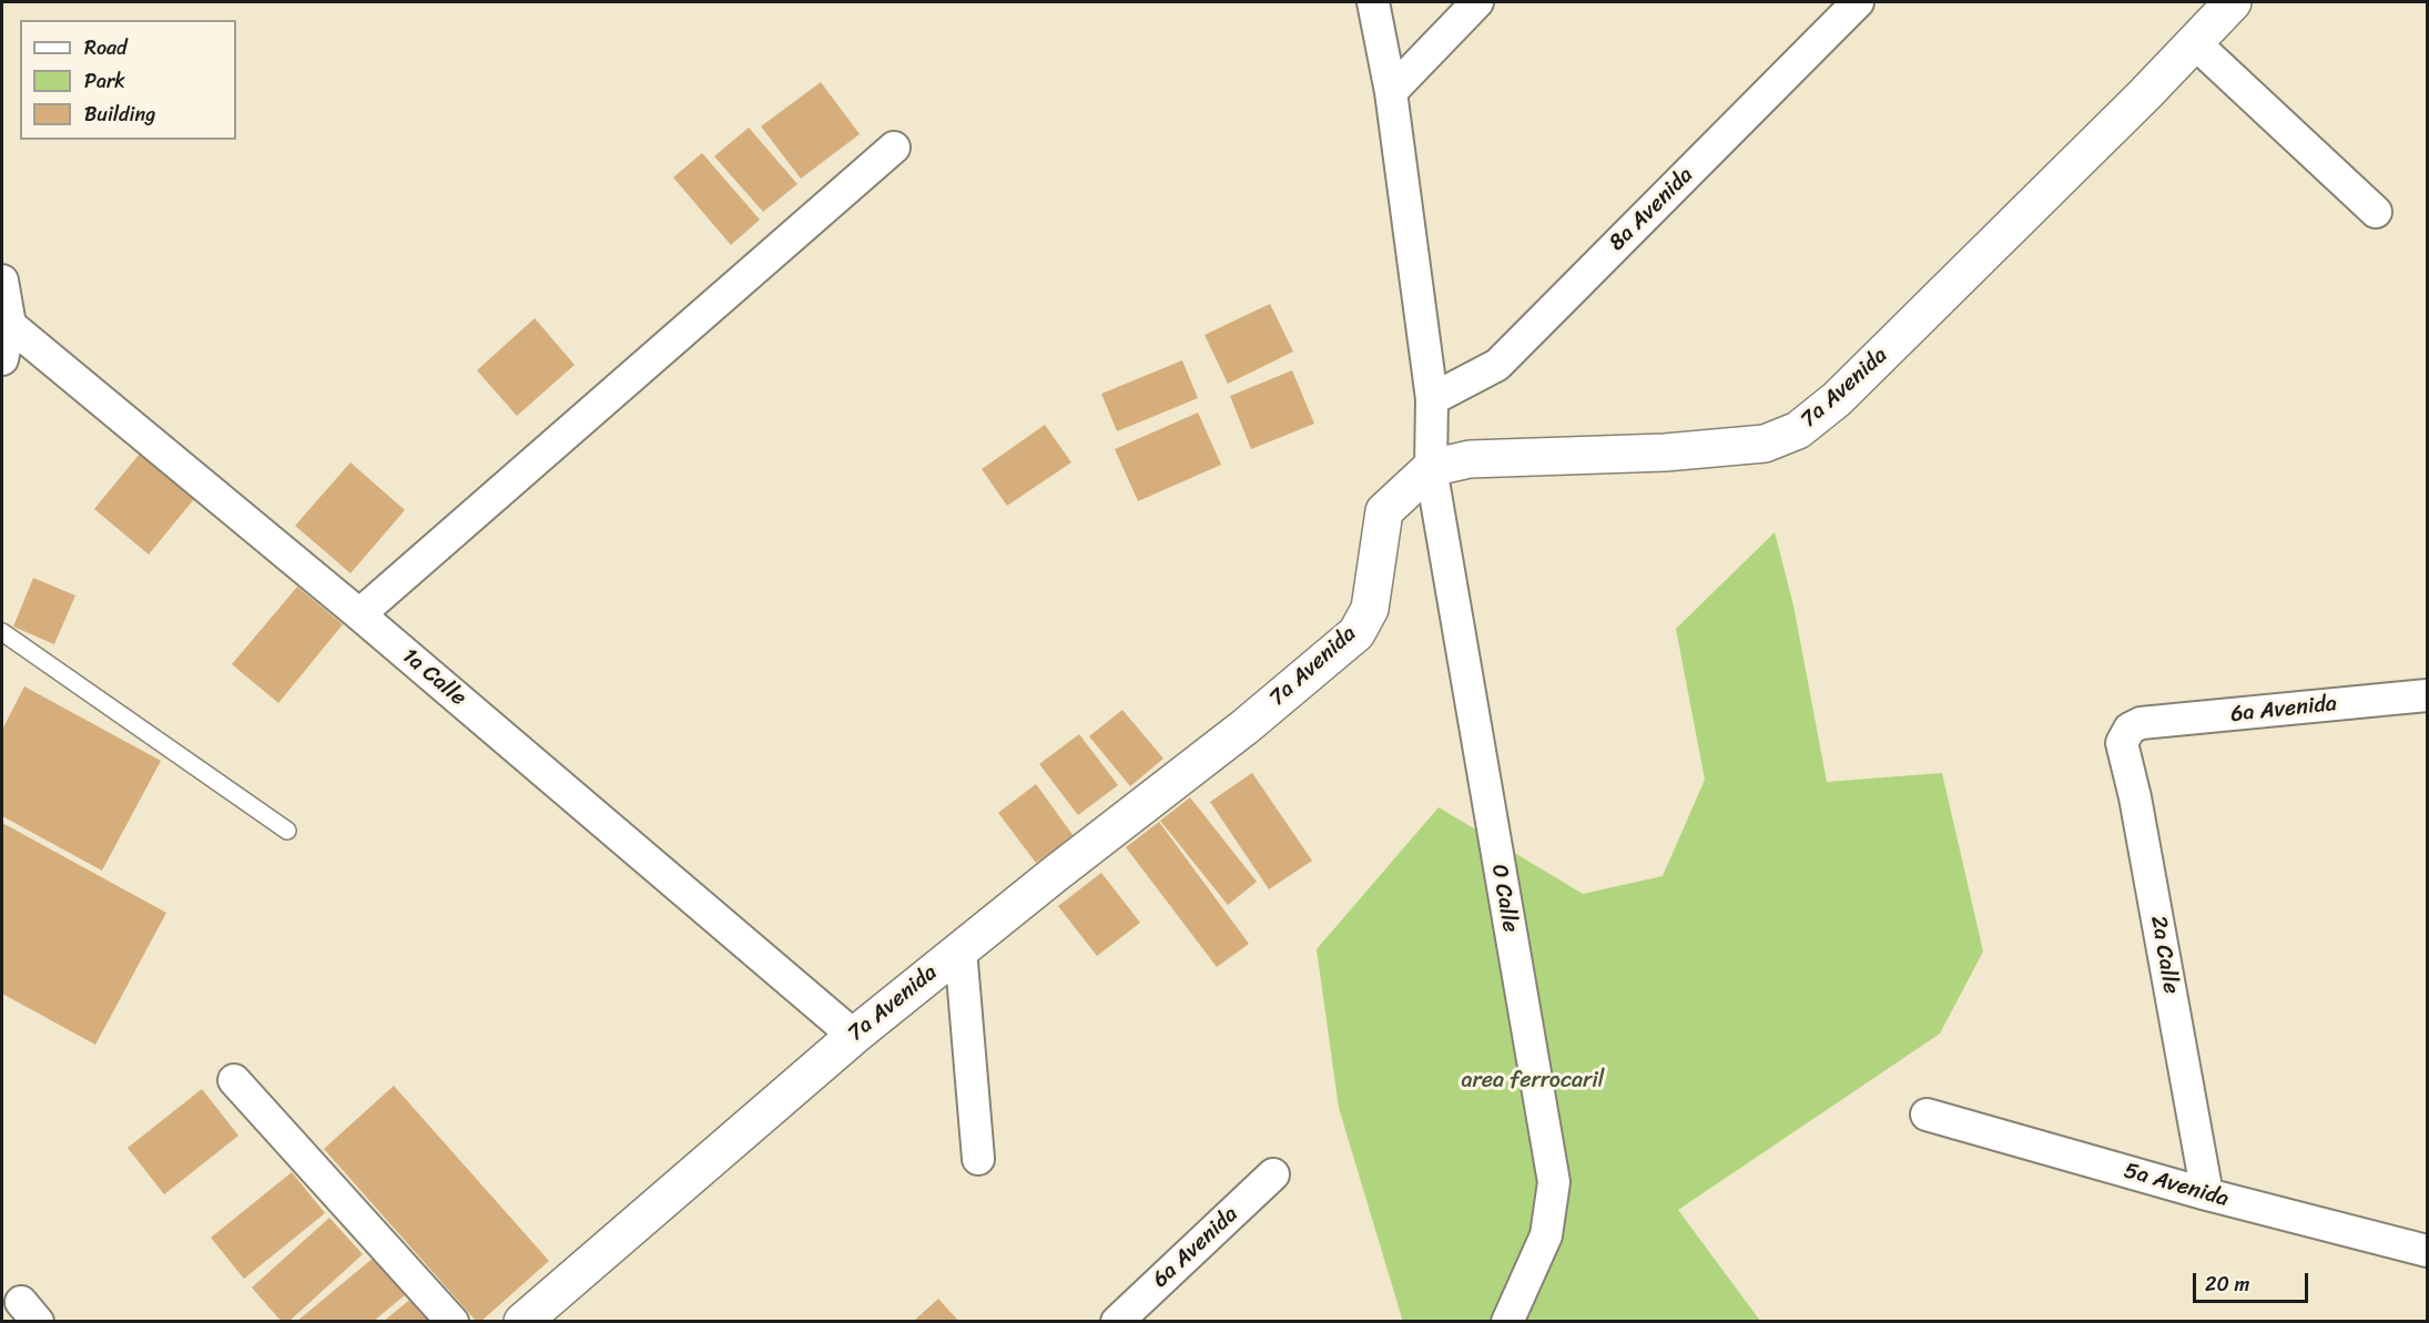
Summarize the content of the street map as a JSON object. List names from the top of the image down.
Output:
{
  "streets": {
    "street": [
      "8a Avenida",
      "7a Avenida",
      "1a Calle",
      "6a Avenida",
      "0 Calle",
      "2a Calle",
      "5a Avenida"
    ]
  },
  "crossings": [
    ["8a Avenida", "0 Calle"],
    ["7a Avenida", "1a Calle"],
    ["7a Avenida", "0 Calle"],
    ["6a Avenida", "2a Calle"],
    ["2a Calle", "5a Avenida"]
  ],
  "parks": ["area ferrocaril"],
  "legend": ["Road", "Park", "Building"],
  "scale_bar": "20 m"
}
